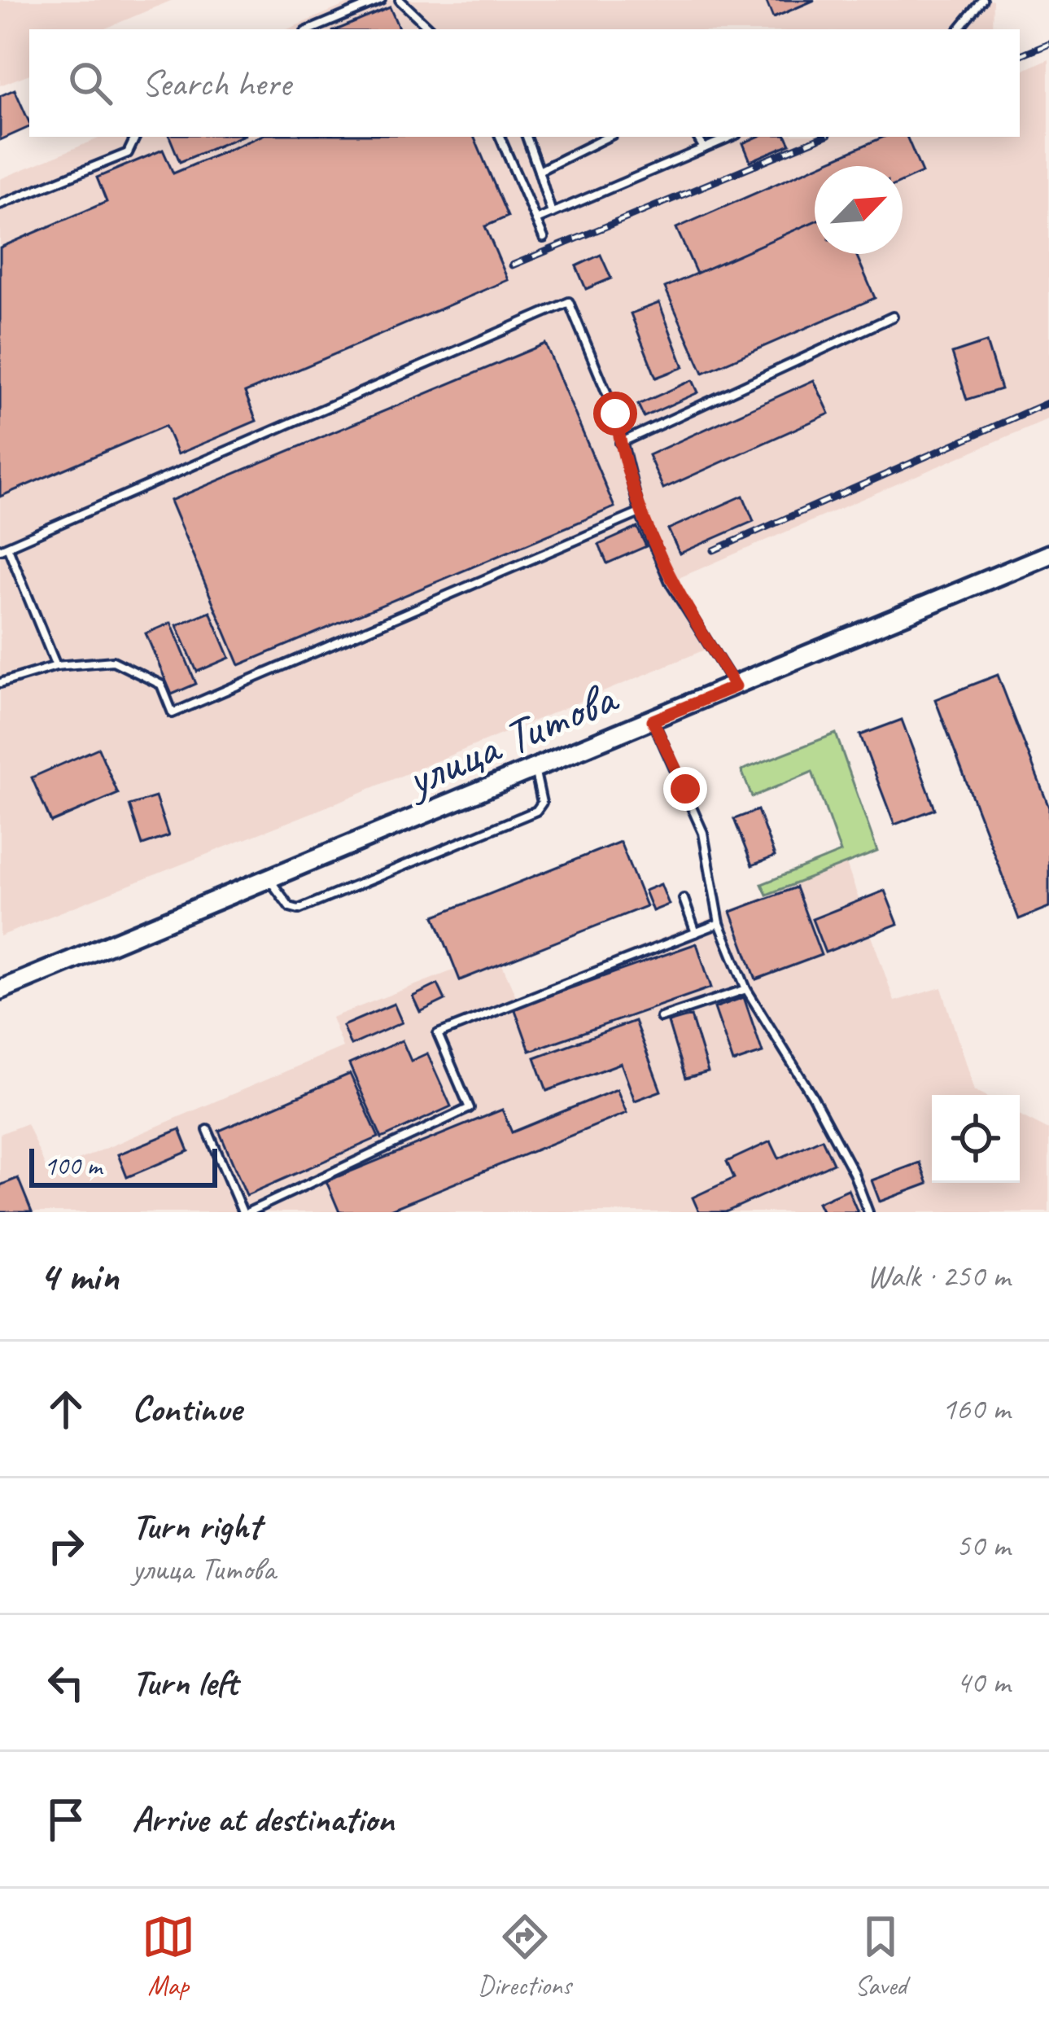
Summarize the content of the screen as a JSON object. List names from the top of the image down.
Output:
{
  "streets": {
    "main road": ["улица Титова"]
  },
  "scale_bar": "100 m",
  "north": "top right",
  "page": {
    "search": "Search here",
    "scale": "100 m",
    "heading": ["4 min", "Walk · 250 m"],
    "list": [
      ["Continue", "160 m"],
      ["Turn right", "улица Титова", "50 m"],
      ["Turn left", "40 m"],
      "Arrive at destination"
    ],
    "nav": ["Map", "Directions", "Saved"]
  }
}
